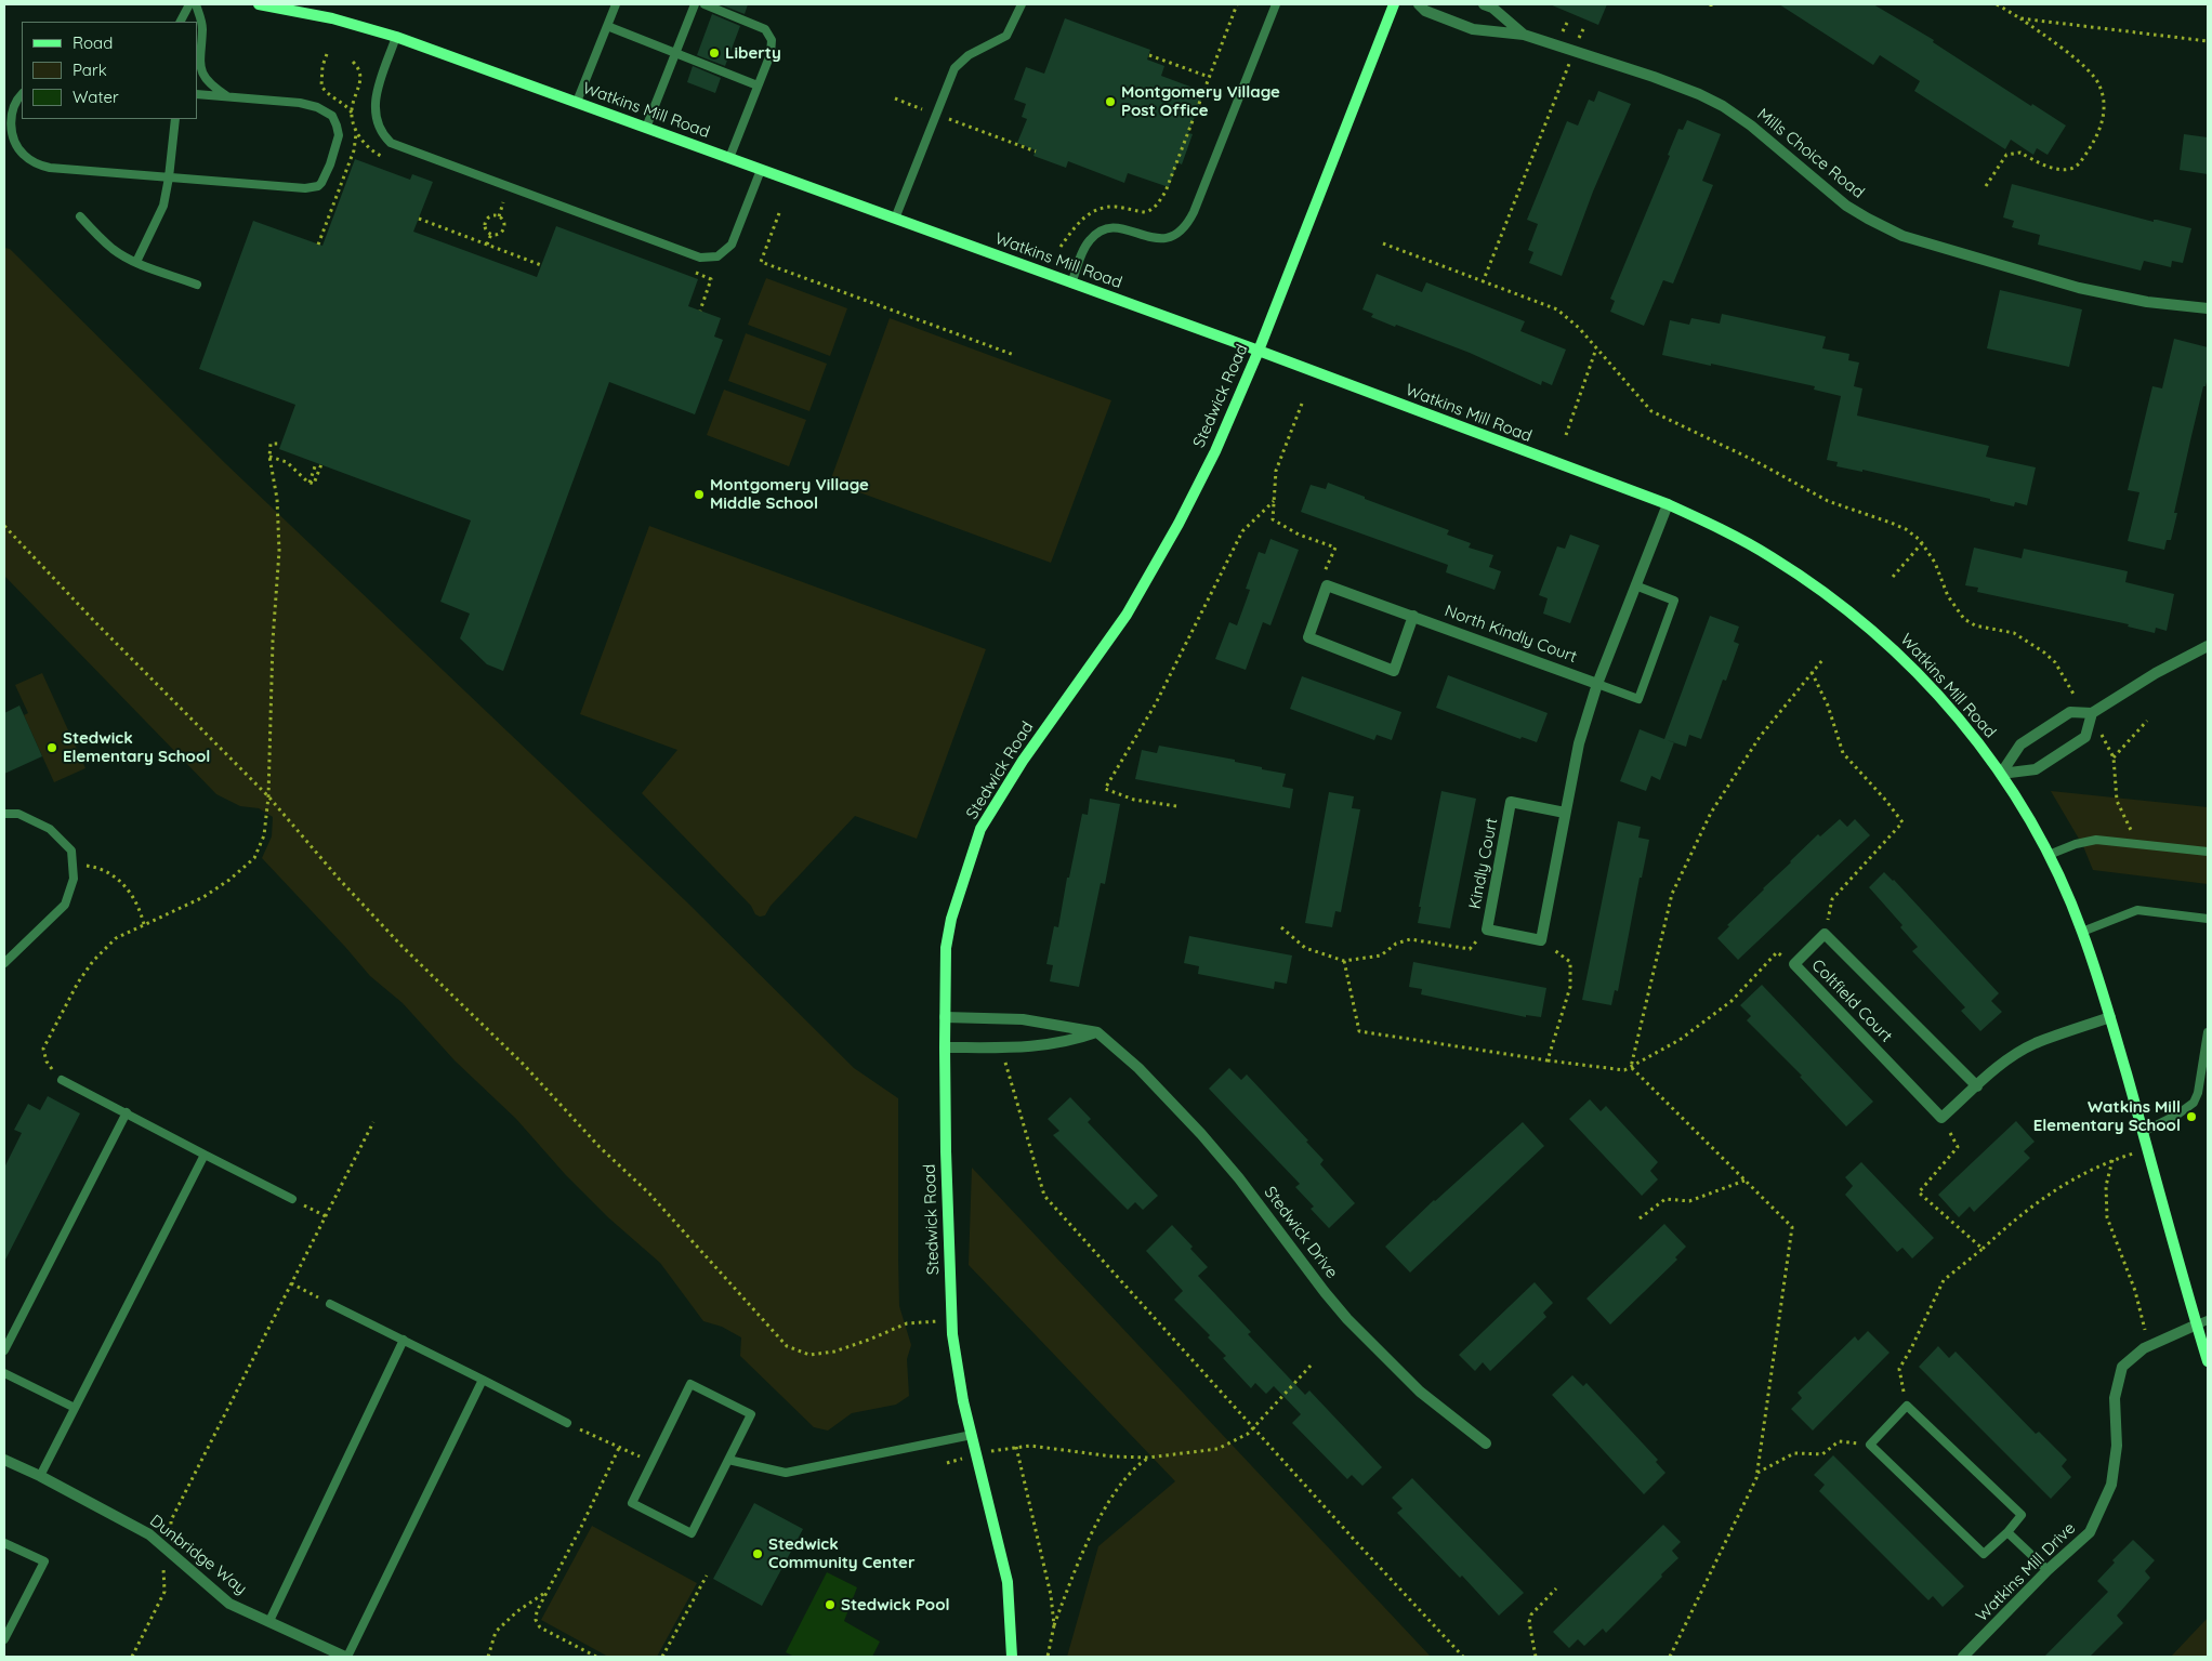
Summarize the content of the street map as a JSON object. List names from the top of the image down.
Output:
{
  "streets": {
    "street": [
      "Watkins Mill Road",
      "Mills Choice Road",
      "Stedwick Road",
      "North Kindly Court",
      "Kindly Court",
      "Coltfield Court",
      "Stedwick Drive",
      "Dunbridge Way",
      "Watkins Mill Drive"
    ]
  },
  "crossings": [
    ["Watkins Mill Road", "Stedwick Road"],
    ["Watkins Mill Road", "Watkins Mill Drive"]
  ],
  "places": [
    "Liberty",
    "Montgomery Village Post Office",
    "Montgomery Village Middle School",
    "Stedwick Elementary School",
    "Watkins Mill Elementary School",
    "Stedwick Community Center",
    "Stedwick Pool"
  ],
  "legend": ["Road", "Park", "Water"]
}
